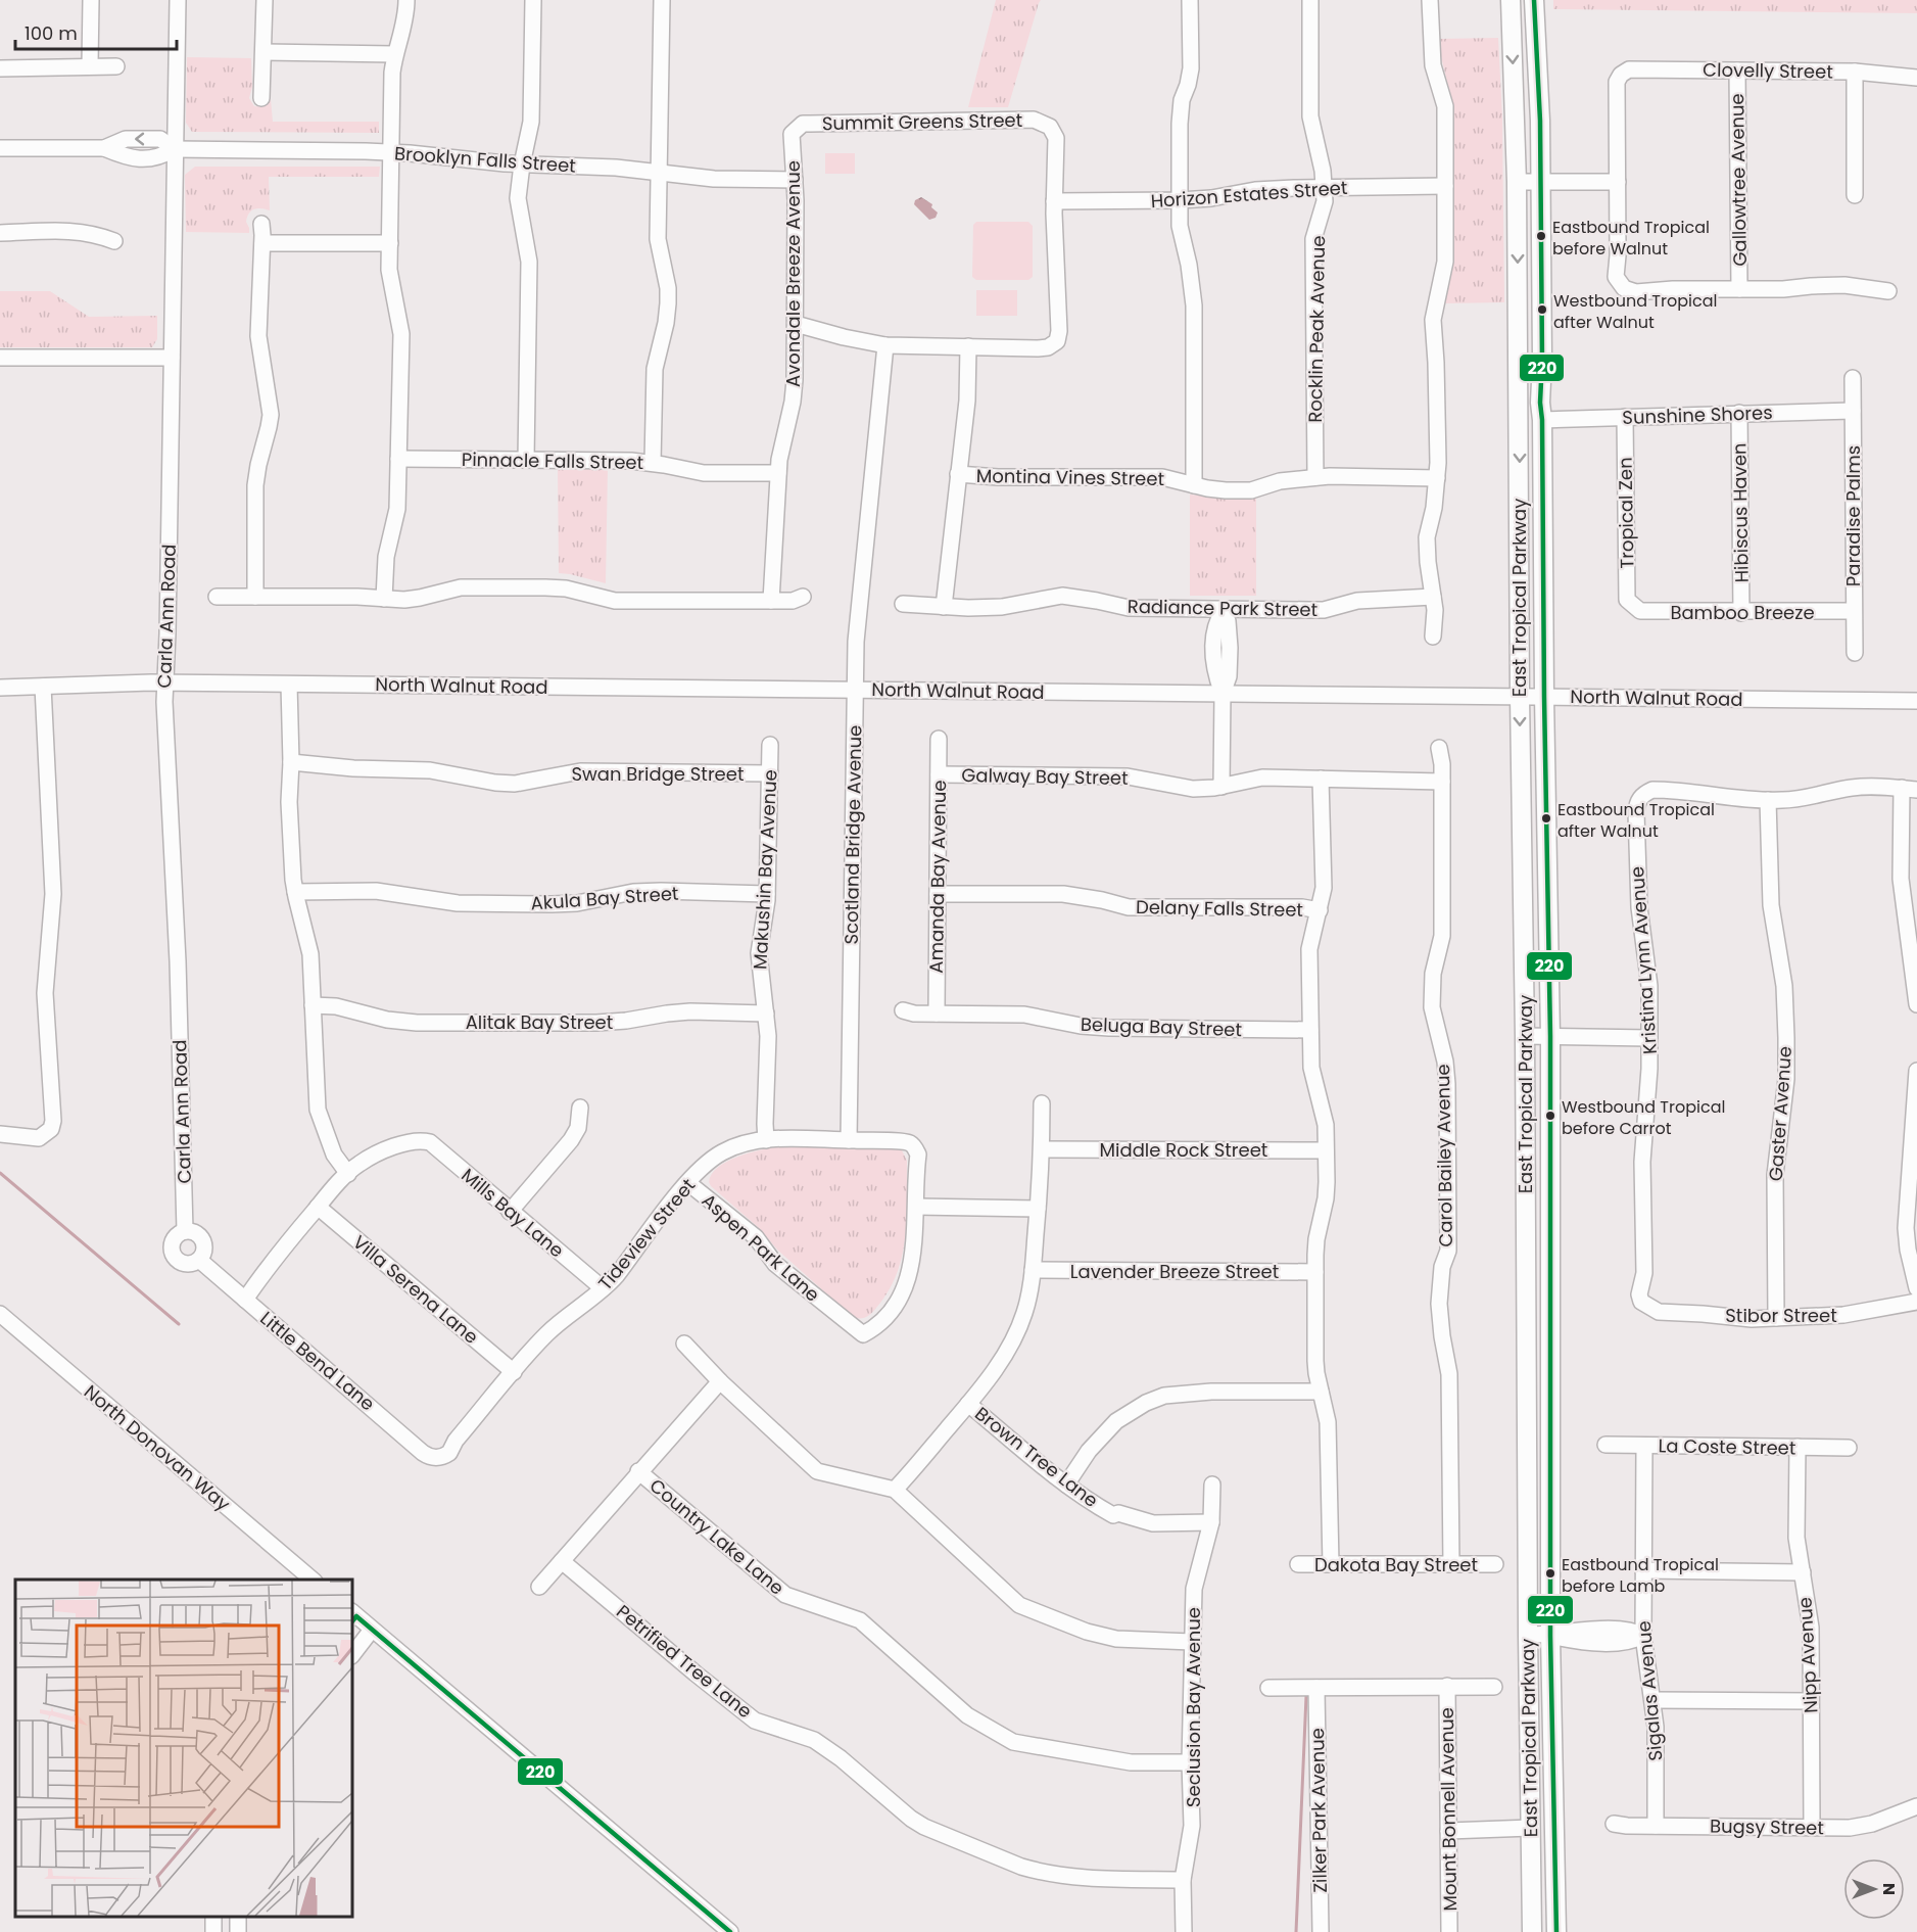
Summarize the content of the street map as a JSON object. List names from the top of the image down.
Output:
{
  "streets": {
    "main road": ["East Tropical Parkway"],
    "street": [
      "Clovelly Street",
      "Summit Greens Street",
      "Brooklyn Falls Street",
      "Gallowtree Avenue",
      "Horizon Estates Street",
      "Avondale Breeze Avenue",
      "Rocklin Peak Avenue",
      "Sunshine Shores",
      "Pinnacle Falls Street",
      "Montina Vines Street",
      "Tropical Zen",
      "Hibiscus Haven",
      "Paradise Palms",
      "Radiance Park Street",
      "Bamboo Breeze",
      "Carla Ann Road",
      "North Walnut Road",
      "Swan Bridge Street",
      "Galway Bay Street",
      "Scotland Bridge Avenue",
      "Makushin Bay Avenue",
      "Amanda Bay Avenue",
      "Akula Bay Street",
      "Delany Falls Street",
      "Kristina Lynn Avenue",
      "Alitak Bay Street",
      "Beluga Bay Street",
      "Gaster Avenue",
      "Middle Rock Street",
      "Carol Bailey Avenue",
      "Mills Bay Lane",
      "Tideview Street",
      "Aspen Park Lane",
      "Lavender Breeze Street",
      "Villa Serena Lane",
      "Stibor Street",
      "Little Bend Lane",
      "La Coste Street",
      "North Donovan Way",
      "Brown Tree Lane",
      "Country Lake Lane",
      "Dakota Bay Street",
      "Nipp Avenue",
      "Petrified Tree Lane",
      "Sigalas Avenue",
      "Seclusion Bay Avenue",
      "Mount Bonnell Avenue",
      "Zilker Park Avenue",
      "Bugsy Street"
    ]
  },
  "crossings": [
    ["Clovelly Street", "Gallowtree Avenue"],
    ["Summit Greens Street", "Horizon Estates Street"],
    ["Summit Greens Street", "Avondale Breeze Avenue"],
    ["Brooklyn Falls Street", "Avondale Breeze Avenue"],
    ["Brooklyn Falls Street", "Carla Ann Road"],
    ["Horizon Estates Street", "Rocklin Peak Avenue"],
    ["Avondale Breeze Avenue", "Pinnacle Falls Street"],
    ["Rocklin Peak Avenue", "Montina Vines Street"],
    ["Sunshine Shores", "Tropical Zen"],
    ["Sunshine Shores", "Hibiscus Haven"],
    ["Sunshine Shores", "Paradise Palms"],
    ["Sunshine Shores", "East Tropical Parkway"],
    ["Tropical Zen", "Bamboo Breeze"],
    ["Hibiscus Haven", "Bamboo Breeze"],
    ["Paradise Palms", "Bamboo Breeze"],
    ["East Tropical Parkway", "North Walnut Road"],
    ["Carla Ann Road", "North Walnut Road"],
    ["Carla Ann Road", "Little Bend Lane"],
    ["North Walnut Road", "Scotland Bridge Avenue"],
    ["Swan Bridge Street", "Makushin Bay Avenue"],
    ["Galway Bay Street", "Amanda Bay Avenue"],
    ["Galway Bay Street", "Carol Bailey Avenue"],
    ["Scotland Bridge Avenue", "Tideview Street"],
    ["Makushin Bay Avenue", "Akula Bay Street"],
    ["Makushin Bay Avenue", "Alitak Bay Street"],
    ["Makushin Bay Avenue", "Tideview Street"],
    ["Amanda Bay Avenue", "Delany Falls Street"],
    ["Amanda Bay Avenue", "Beluga Bay Street"],
    ["Kristina Lynn Avenue", "Gaster Avenue"],
    ["Kristina Lynn Avenue", "Stibor Street"],
    ["Gaster Avenue", "Stibor Street"],
    ["Carol Bailey Avenue", "Dakota Bay Street"],
    ["Mills Bay Lane", "Tideview Street"],
    ["Tideview Street", "Aspen Park Lane"],
    ["Tideview Street", "Villa Serena Lane"],
    ["Tideview Street", "Little Bend Lane"],
    ["La Coste Street", "Nipp Avenue"],
    ["La Coste Street", "Sigalas Avenue"],
    ["Brown Tree Lane", "Seclusion Bay Avenue"],
    ["Country Lake Lane", "Seclusion Bay Avenue"],
    ["Nipp Avenue", "Bugsy Street"],
    ["Petrified Tree Lane", "Seclusion Bay Avenue"],
    ["Sigalas Avenue", "Bugsy Street"]
  ],
  "places": [
    "Eastbound Tropical before Walnut",
    "Westbound Tropical after Walnut",
    "Eastbound Tropical after Walnut",
    "Westbound Tropical before Carrot",
    "Eastbound Tropical before Lamb"
  ],
  "lines": ["transit line 220"],
  "scale_bar": "100 m",
  "north": "right"
}
